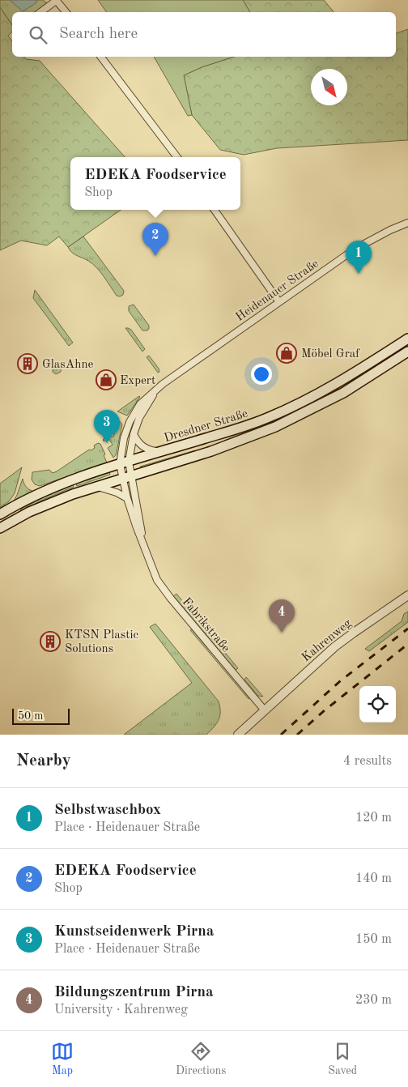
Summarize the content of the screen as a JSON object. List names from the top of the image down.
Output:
{
  "streets": {
    "main road": ["Dresdner Straße"],
    "street": ["Heidenauer Straße", "Fabrikstraße", "Kahrenweg"]
  },
  "crossings": [
    ["Heidenauer Straße", "Dresdner Straße"],
    ["Dresdner Straße", "Fabrikstraße"],
    ["Fabrikstraße", "Kahrenweg"]
  ],
  "places": {
    "shop": ["Möbel Graf", "Expert"],
    "building": ["GlasAhne", "KTSN Plastic Solutions"]
  },
  "scale_bar": "50 m",
  "north": "bottom right",
  "page": {
    "search": "Search here",
    "popup": ["EDEKA Foodservice", "Shop"],
    "pins": [
      "2",
      "1",
      "3",
      "4"
    ],
    "scale": "50 m",
    "heading": ["Nearby", "4 results"],
    "list": [
      {
        "mark": "1",
        "name": "Selbstwaschbox",
        "note": "Place · Heidenauer Straße",
        "value": "120 m"
      },
      {
        "mark": "2",
        "name": "EDEKA Foodservice",
        "note": "Shop",
        "value": "140 m"
      },
      {
        "mark": "3",
        "name": "Kunstseidenwerk Pirna",
        "note": "Place · Heidenauer Straße",
        "value": "150 m"
      },
      {
        "mark": "4",
        "name": "Bildungszentrum Pirna",
        "note": "University · Kahrenweg",
        "value": "230 m"
      }
    ],
    "nav": ["Map", "Directions", "Saved"]
  }
}
